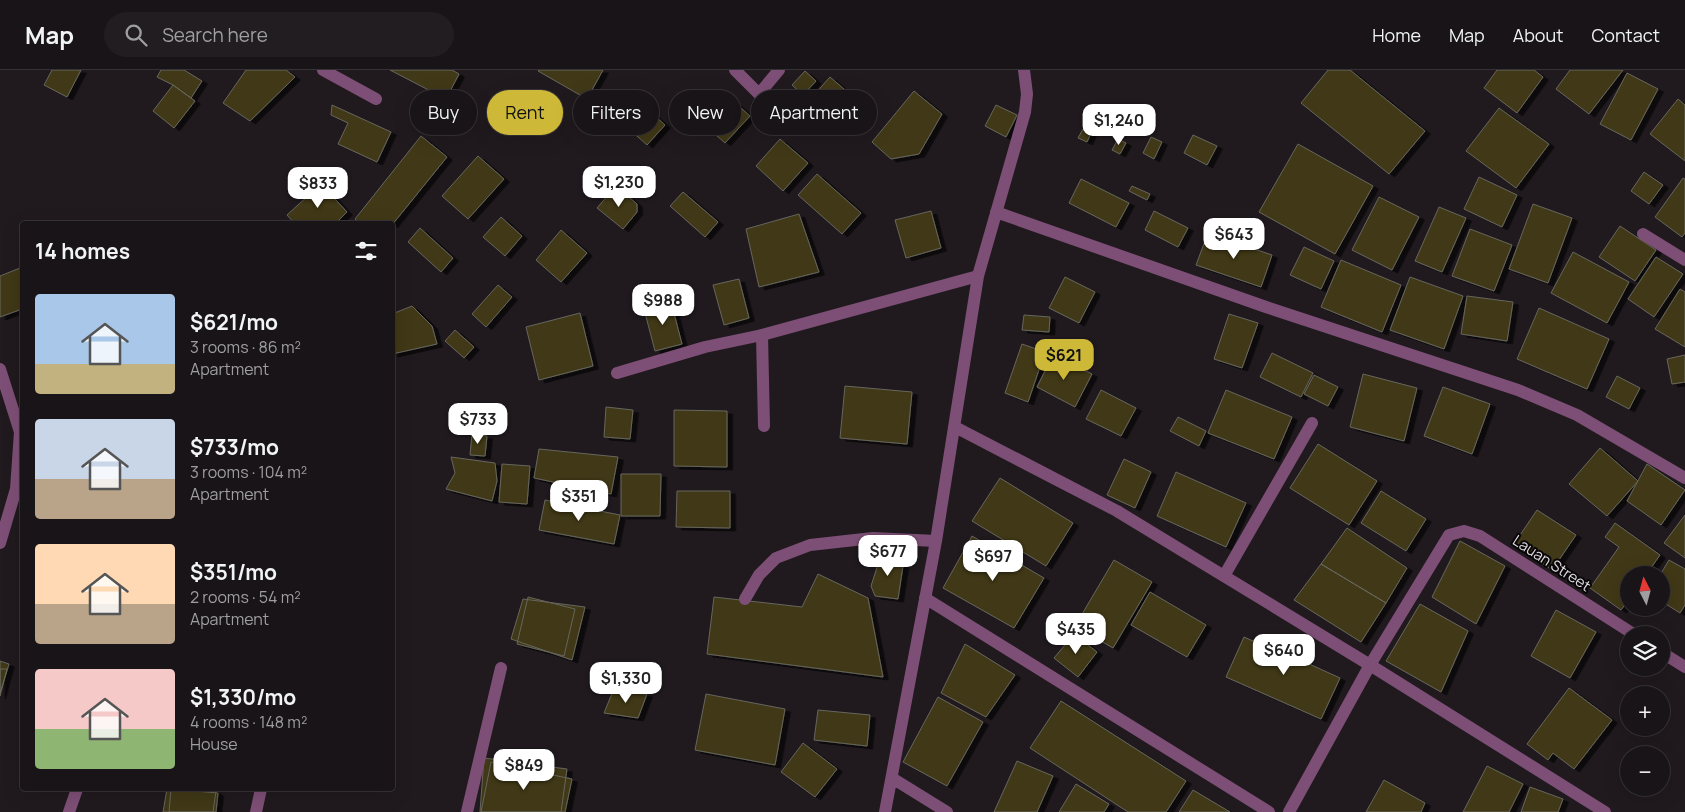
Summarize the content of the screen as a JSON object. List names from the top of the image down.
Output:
{
  "streets": {
    "street": ["Lauan Street"]
  },
  "north": "top",
  "page": {
    "header": "Map",
    "search": "Search here",
    "nav": [
      "Home",
      "Map",
      "About",
      "Contact"
    ],
    "chip": [
      "Buy",
      "Rent",
      "Filters",
      "New",
      "Apartment"
    ],
    "price": [
      "$1,240",
      "$1,230",
      "$833",
      "$643",
      "$988",
      "$621",
      "$733",
      "$351",
      "$677",
      "$697",
      "$435",
      "$640",
      "$1,330",
      "$849"
    ],
    "heading": "14 homes",
    "list": [
      {
        "name": "$621/mo",
        "note": "3 rooms · 86 m² · Apartment"
      },
      {
        "name": "$733/mo",
        "note": "3 rooms · 104 m² · Apartment"
      },
      {
        "name": "$351/mo",
        "note": "2 rooms · 54 m² · Apartment"
      },
      {
        "name": "$1,330/mo",
        "note": "4 rooms · 148 m² · House"
      }
    ],
    "map_buttons": ["+", "−"]
  }
}
